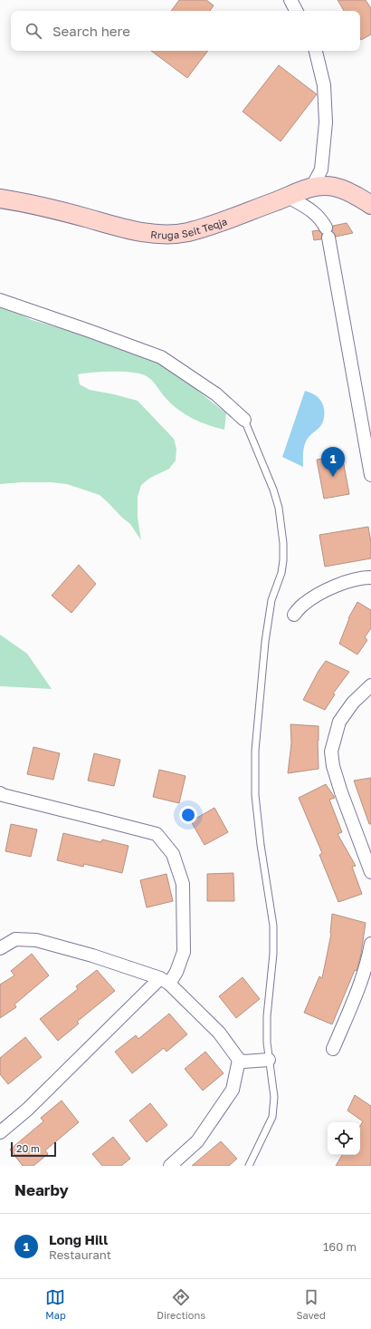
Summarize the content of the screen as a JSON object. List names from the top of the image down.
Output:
{
  "streets": {
    "main road": ["Rruga Seit Teqja"]
  },
  "scale_bar": "20 m",
  "page": {
    "search": "Search here",
    "pins": "1",
    "scale": "20 m",
    "heading": "Nearby",
    "list": [
      {
        "mark": "1",
        "name": "Long Hill",
        "note": "Restaurant",
        "value": "160 m"
      }
    ],
    "nav": ["Map", "Directions", "Saved"]
  }
}
